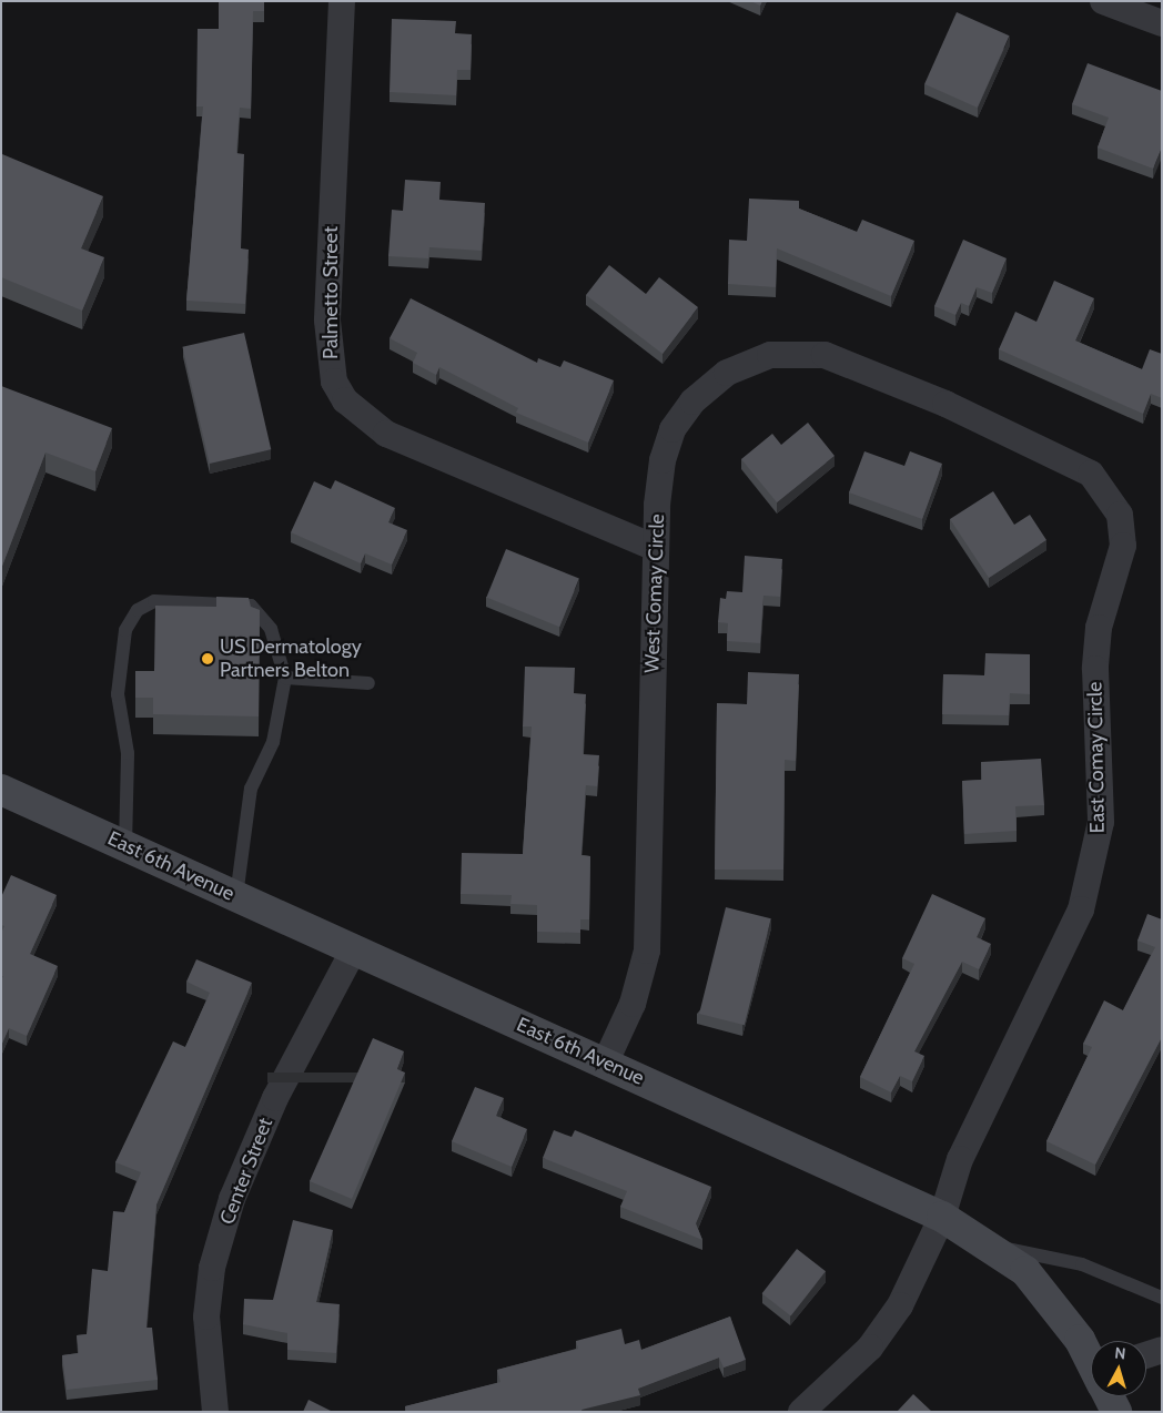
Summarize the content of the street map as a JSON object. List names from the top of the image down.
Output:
{
  "streets": {
    "main road": ["East 6th Avenue"],
    "street": [
      "Palmetto Street",
      "West Comay Circle",
      "East Comay Circle",
      "Center Street"
    ]
  },
  "crossings": [
    ["Palmetto Street", "West Comay Circle"],
    ["West Comay Circle", "East Comay Circle"],
    ["West Comay Circle", "East 6th Avenue"],
    ["East Comay Circle", "East 6th Avenue"],
    ["East 6th Avenue", "Center Street"]
  ],
  "places": ["US Dermatology Partners Belton"],
  "north": "top"
}
